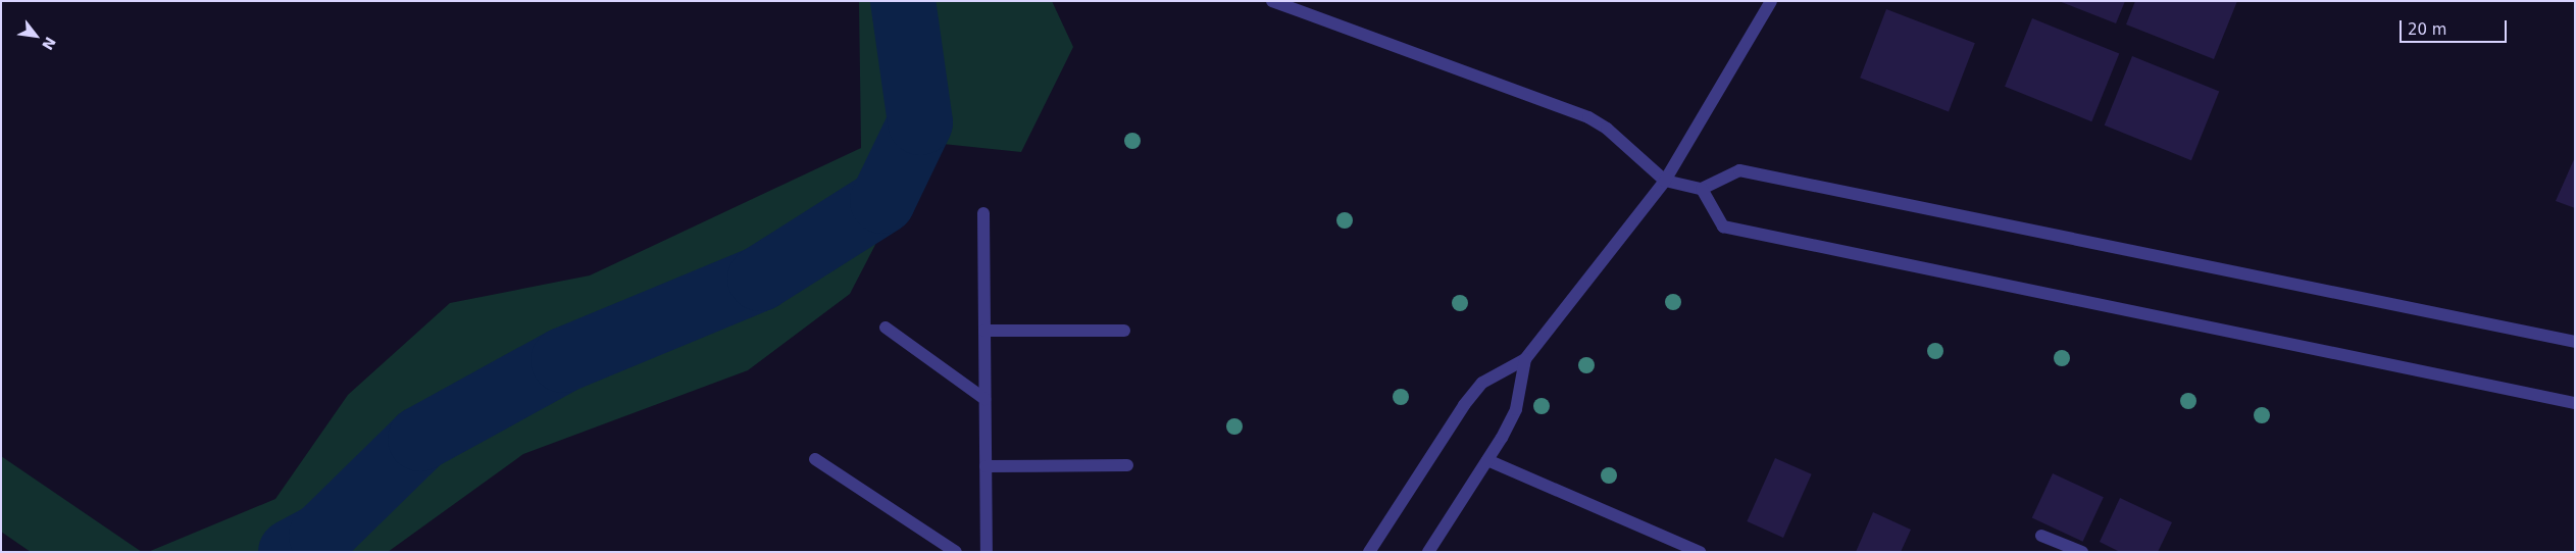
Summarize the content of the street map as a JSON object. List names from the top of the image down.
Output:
{
  "scale_bar": "20 m",
  "north": "bottom right"
}
